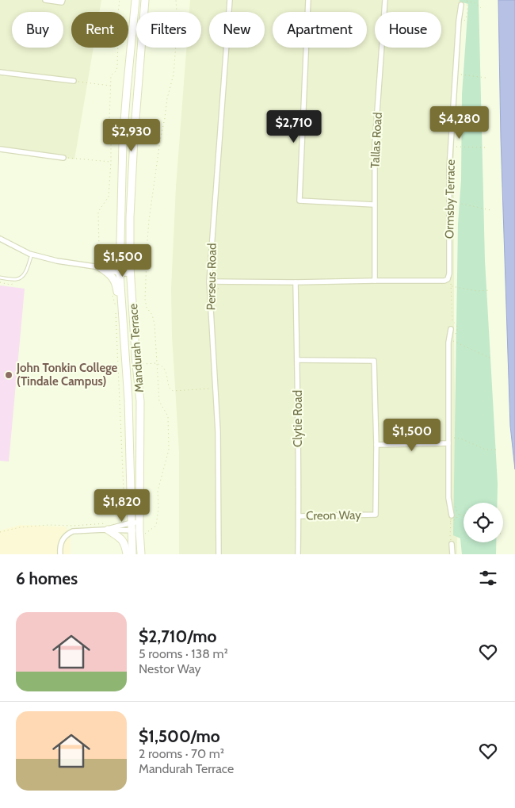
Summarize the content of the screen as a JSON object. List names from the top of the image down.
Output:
{
  "streets": {
    "main road": ["Mandurah Terrace"],
    "street": [
      "Tallas Road",
      "Ormsby Terrace",
      "Perseus Road",
      "Clytie Road",
      "Creon Way"
    ]
  },
  "crossings": [
    ["Tallas Road", "Ormsby Terrace"],
    ["Clytie Road", "Creon Way"]
  ],
  "places": ["John Tonkin College (Tindale Campus)"],
  "page": {
    "chip": [
      "Buy",
      "Rent",
      "Filters",
      "New",
      "Apartment",
      "House"
    ],
    "price": [
      "$4,280",
      "$2,710",
      "$2,930",
      "$1,500",
      "$1,500",
      "$1,820"
    ],
    "heading": "6 homes",
    "list": [
      {
        "name": "$2,710/mo",
        "note": "5 rooms · 138 m² · Nestor Way"
      },
      {
        "name": "$1,500/mo",
        "note": "2 rooms · 70 m² · Mandurah Terrace"
      }
    ]
  }
}
